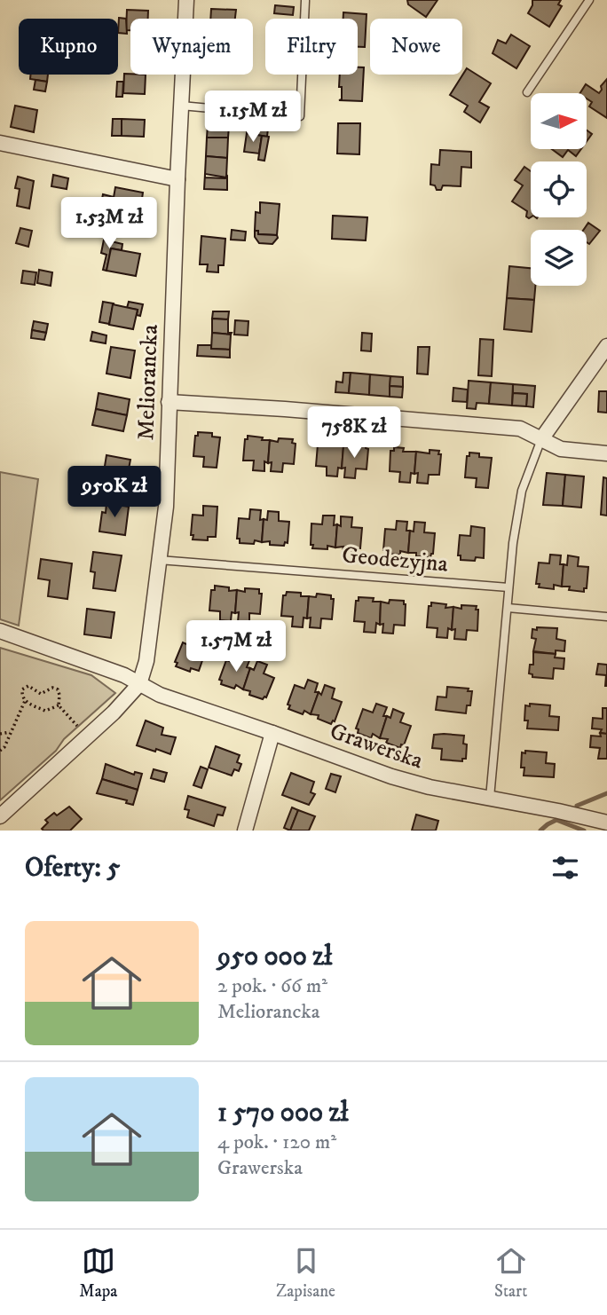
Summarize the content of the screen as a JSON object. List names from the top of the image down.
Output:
{
  "streets": {
    "street": ["Meliorancka", "Grawerska"],
    "lane": ["Geodezyjna"]
  },
  "crossings": [
    ["Meliorancka", "Geodezyjna"],
    ["Meliorancka", "Grawerska"]
  ],
  "north": "right",
  "page": {
    "chip": [
      "Kupno",
      "Wynajem",
      "Filtry",
      "Nowe"
    ],
    "price": [
      "1.15M zł",
      "1.53M zł",
      "758K zł",
      "950K zł",
      "1.57M zł"
    ],
    "heading": "Oferty: 5",
    "list": [
      {
        "name": "950 000 zł",
        "note": "2 pok. · 66 m² · Meliorancka"
      },
      {
        "name": "1 570 000 zł",
        "note": "4 pok. · 120 m² · Grawerska"
      }
    ],
    "tabs": ["Mapa", "Zapisane", "Start"]
  }
}
